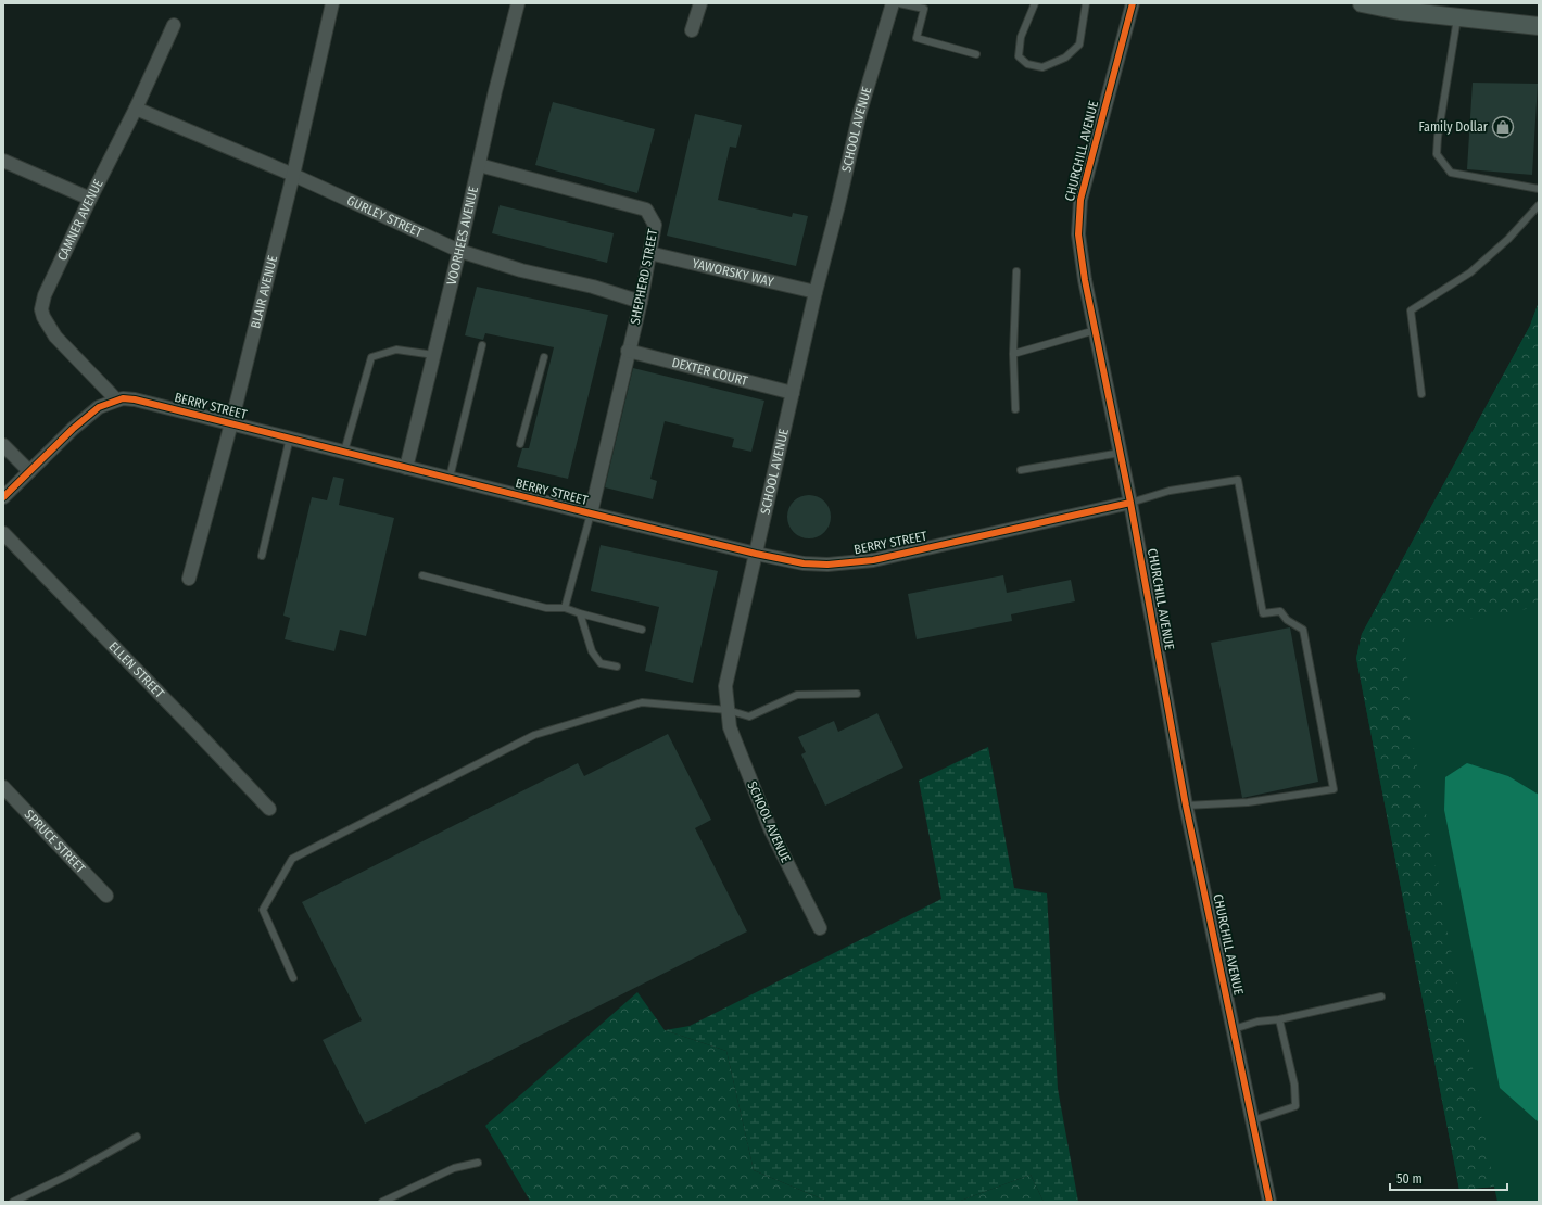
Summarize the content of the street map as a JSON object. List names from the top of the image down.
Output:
{
  "streets": {
    "street": [
      "SCHOOL AVENUE",
      "CHURCHILL AVENUE",
      "GURLEY STREET",
      "CAMNER AVENUE",
      "VOORHEES AVENUE",
      "YAWORSKY WAY",
      "SHEPHERD STREET",
      "BLAIR AVENUE",
      "DEXTER COURT",
      "BERRY STREET",
      "ELLEN STREET",
      "SPRUCE STREET"
    ]
  },
  "crossings": [
    ["SCHOOL AVENUE", "YAWORSKY WAY"],
    ["SCHOOL AVENUE", "DEXTER COURT"],
    ["SCHOOL AVENUE", "BERRY STREET"],
    ["CHURCHILL AVENUE", "BERRY STREET"],
    ["GURLEY STREET", "CAMNER AVENUE"],
    ["GURLEY STREET", "VOORHEES AVENUE"],
    ["GURLEY STREET", "SHEPHERD STREET"],
    ["GURLEY STREET", "BLAIR AVENUE"],
    ["CAMNER AVENUE", "BERRY STREET"],
    ["VOORHEES AVENUE", "SHEPHERD STREET"],
    ["VOORHEES AVENUE", "BERRY STREET"],
    ["YAWORSKY WAY", "SHEPHERD STREET"],
    ["SHEPHERD STREET", "DEXTER COURT"],
    ["SHEPHERD STREET", "BERRY STREET"],
    ["BLAIR AVENUE", "BERRY STREET"]
  ],
  "places": {
    "shop": ["Family Dollar"]
  },
  "scale_bar": "50 m"
}
